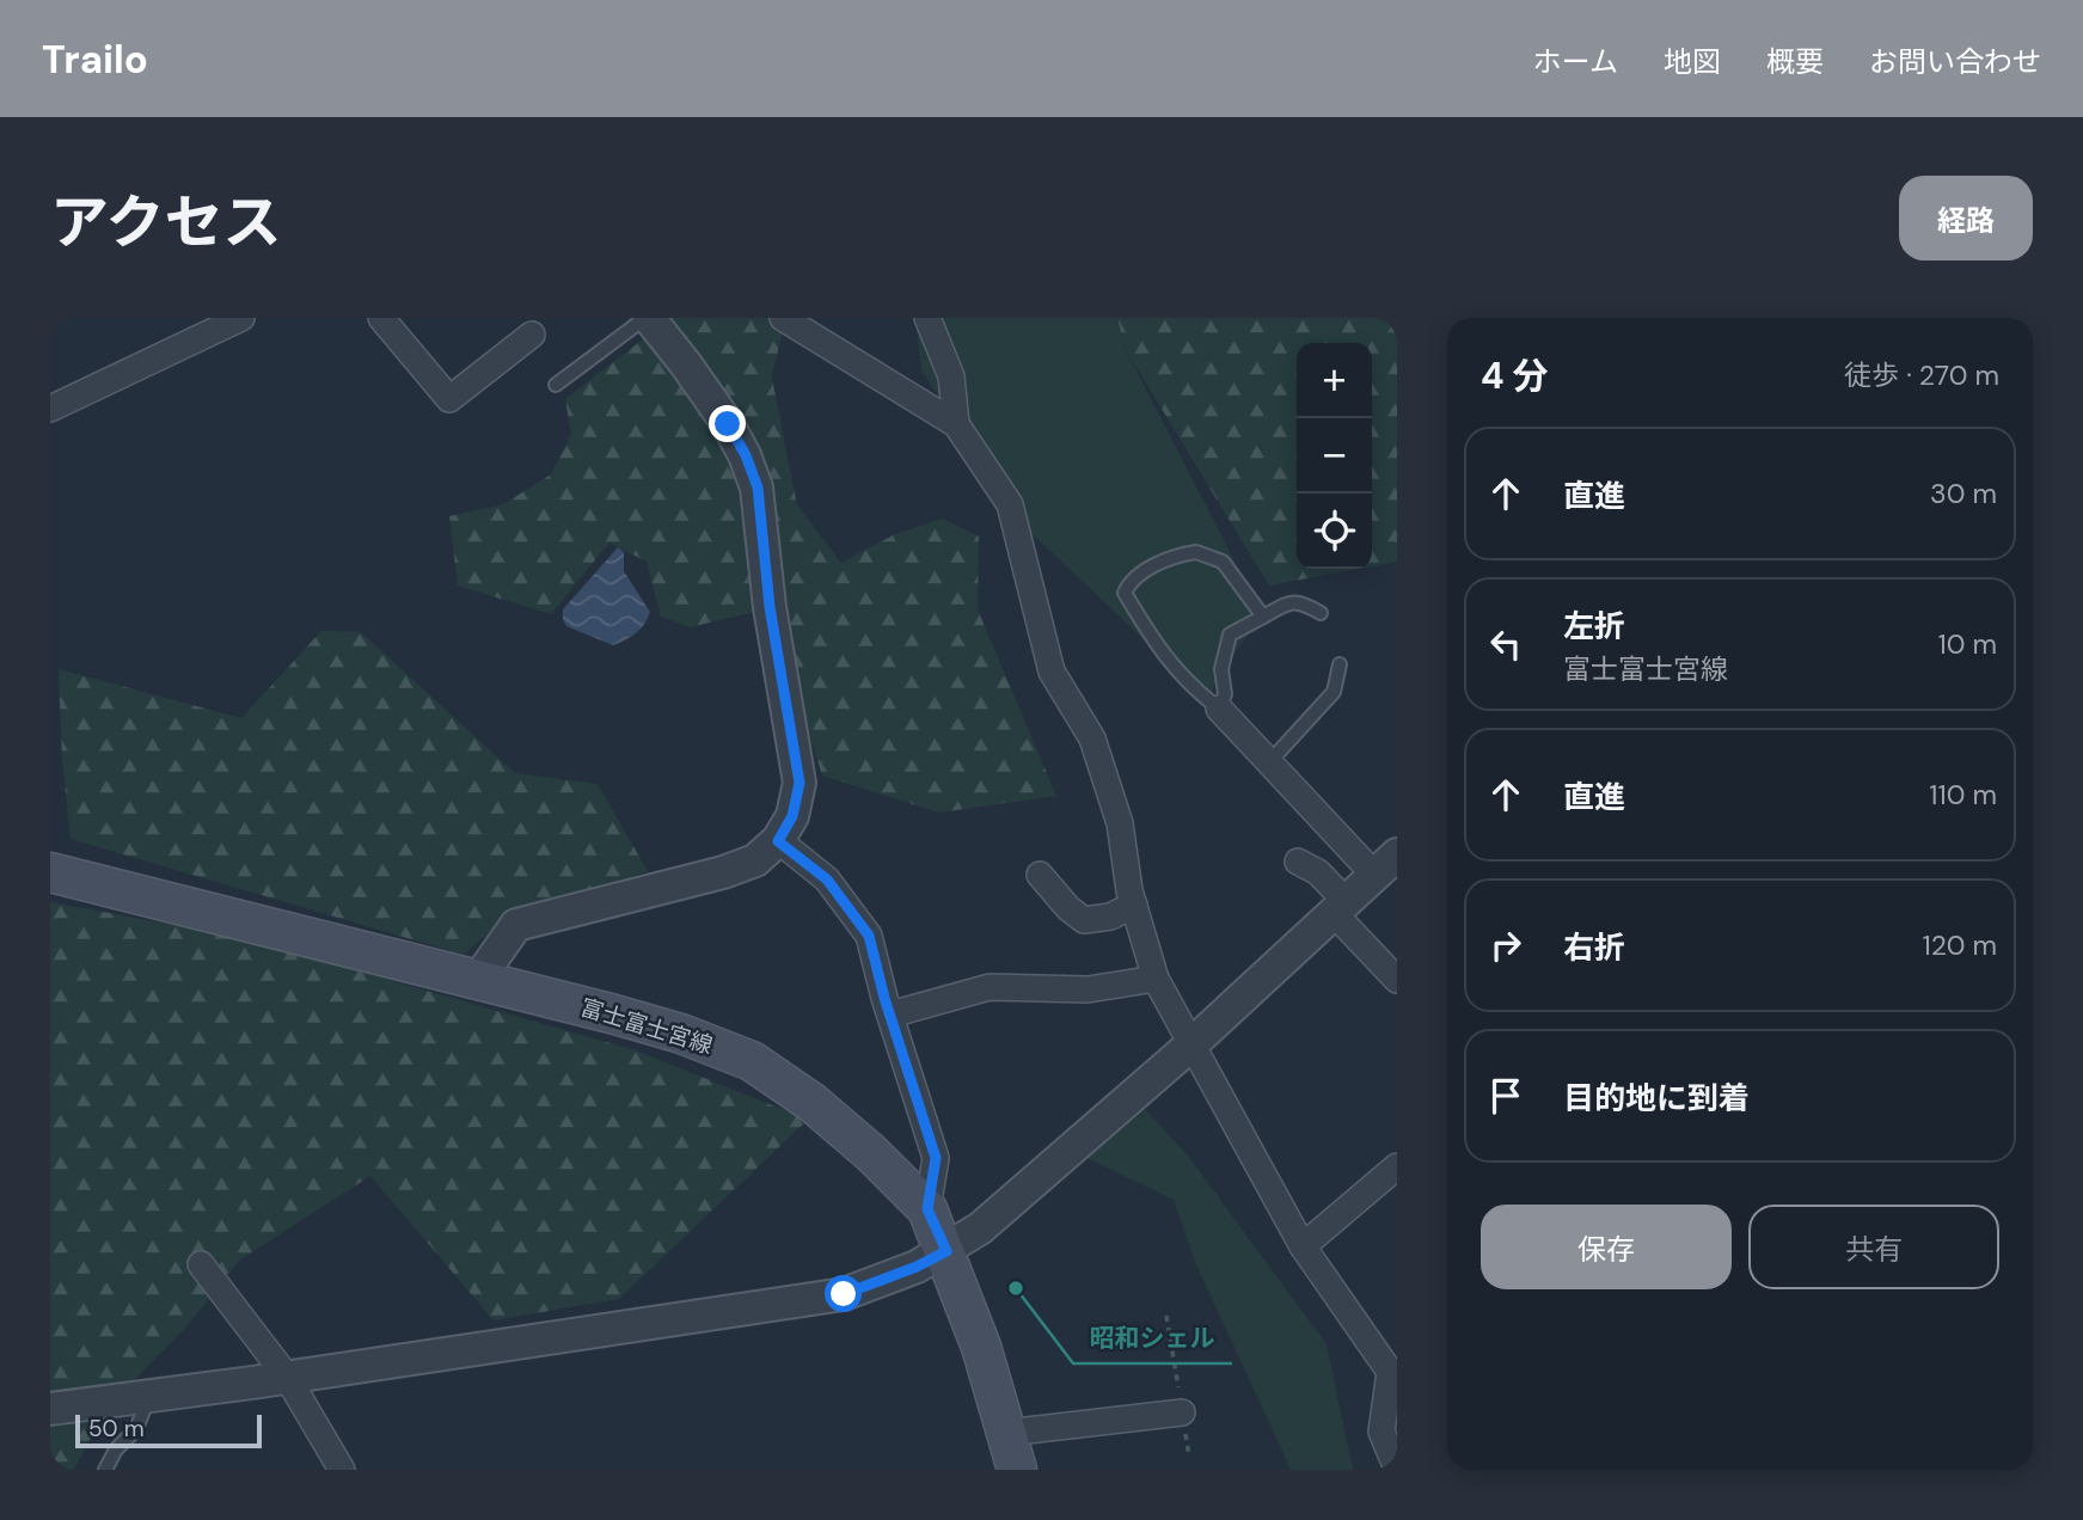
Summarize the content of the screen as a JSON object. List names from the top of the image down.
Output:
{
  "streets": {
    "main road": ["富士富士宮線"]
  },
  "places": ["昭和シェル"],
  "scale_bar": "50 m",
  "page": {
    "header": "Trailo",
    "nav": [
      "ホーム",
      "地図",
      "概要",
      "お問い合わせ"
    ],
    "title": "アクセス",
    "buttons": [
      "経路",
      ["保存", "共有"]
    ],
    "heading": ["4 分", "徒歩 · 270 m"],
    "map_buttons": ["+", "−"],
    "list": [
      ["直進", "30 m"],
      ["左折", "富士富士宮線", "10 m"],
      ["直進", "110 m"],
      ["右折", "120 m"],
      "目的地に到着"
    ],
    "scale": "50 m"
  }
}
